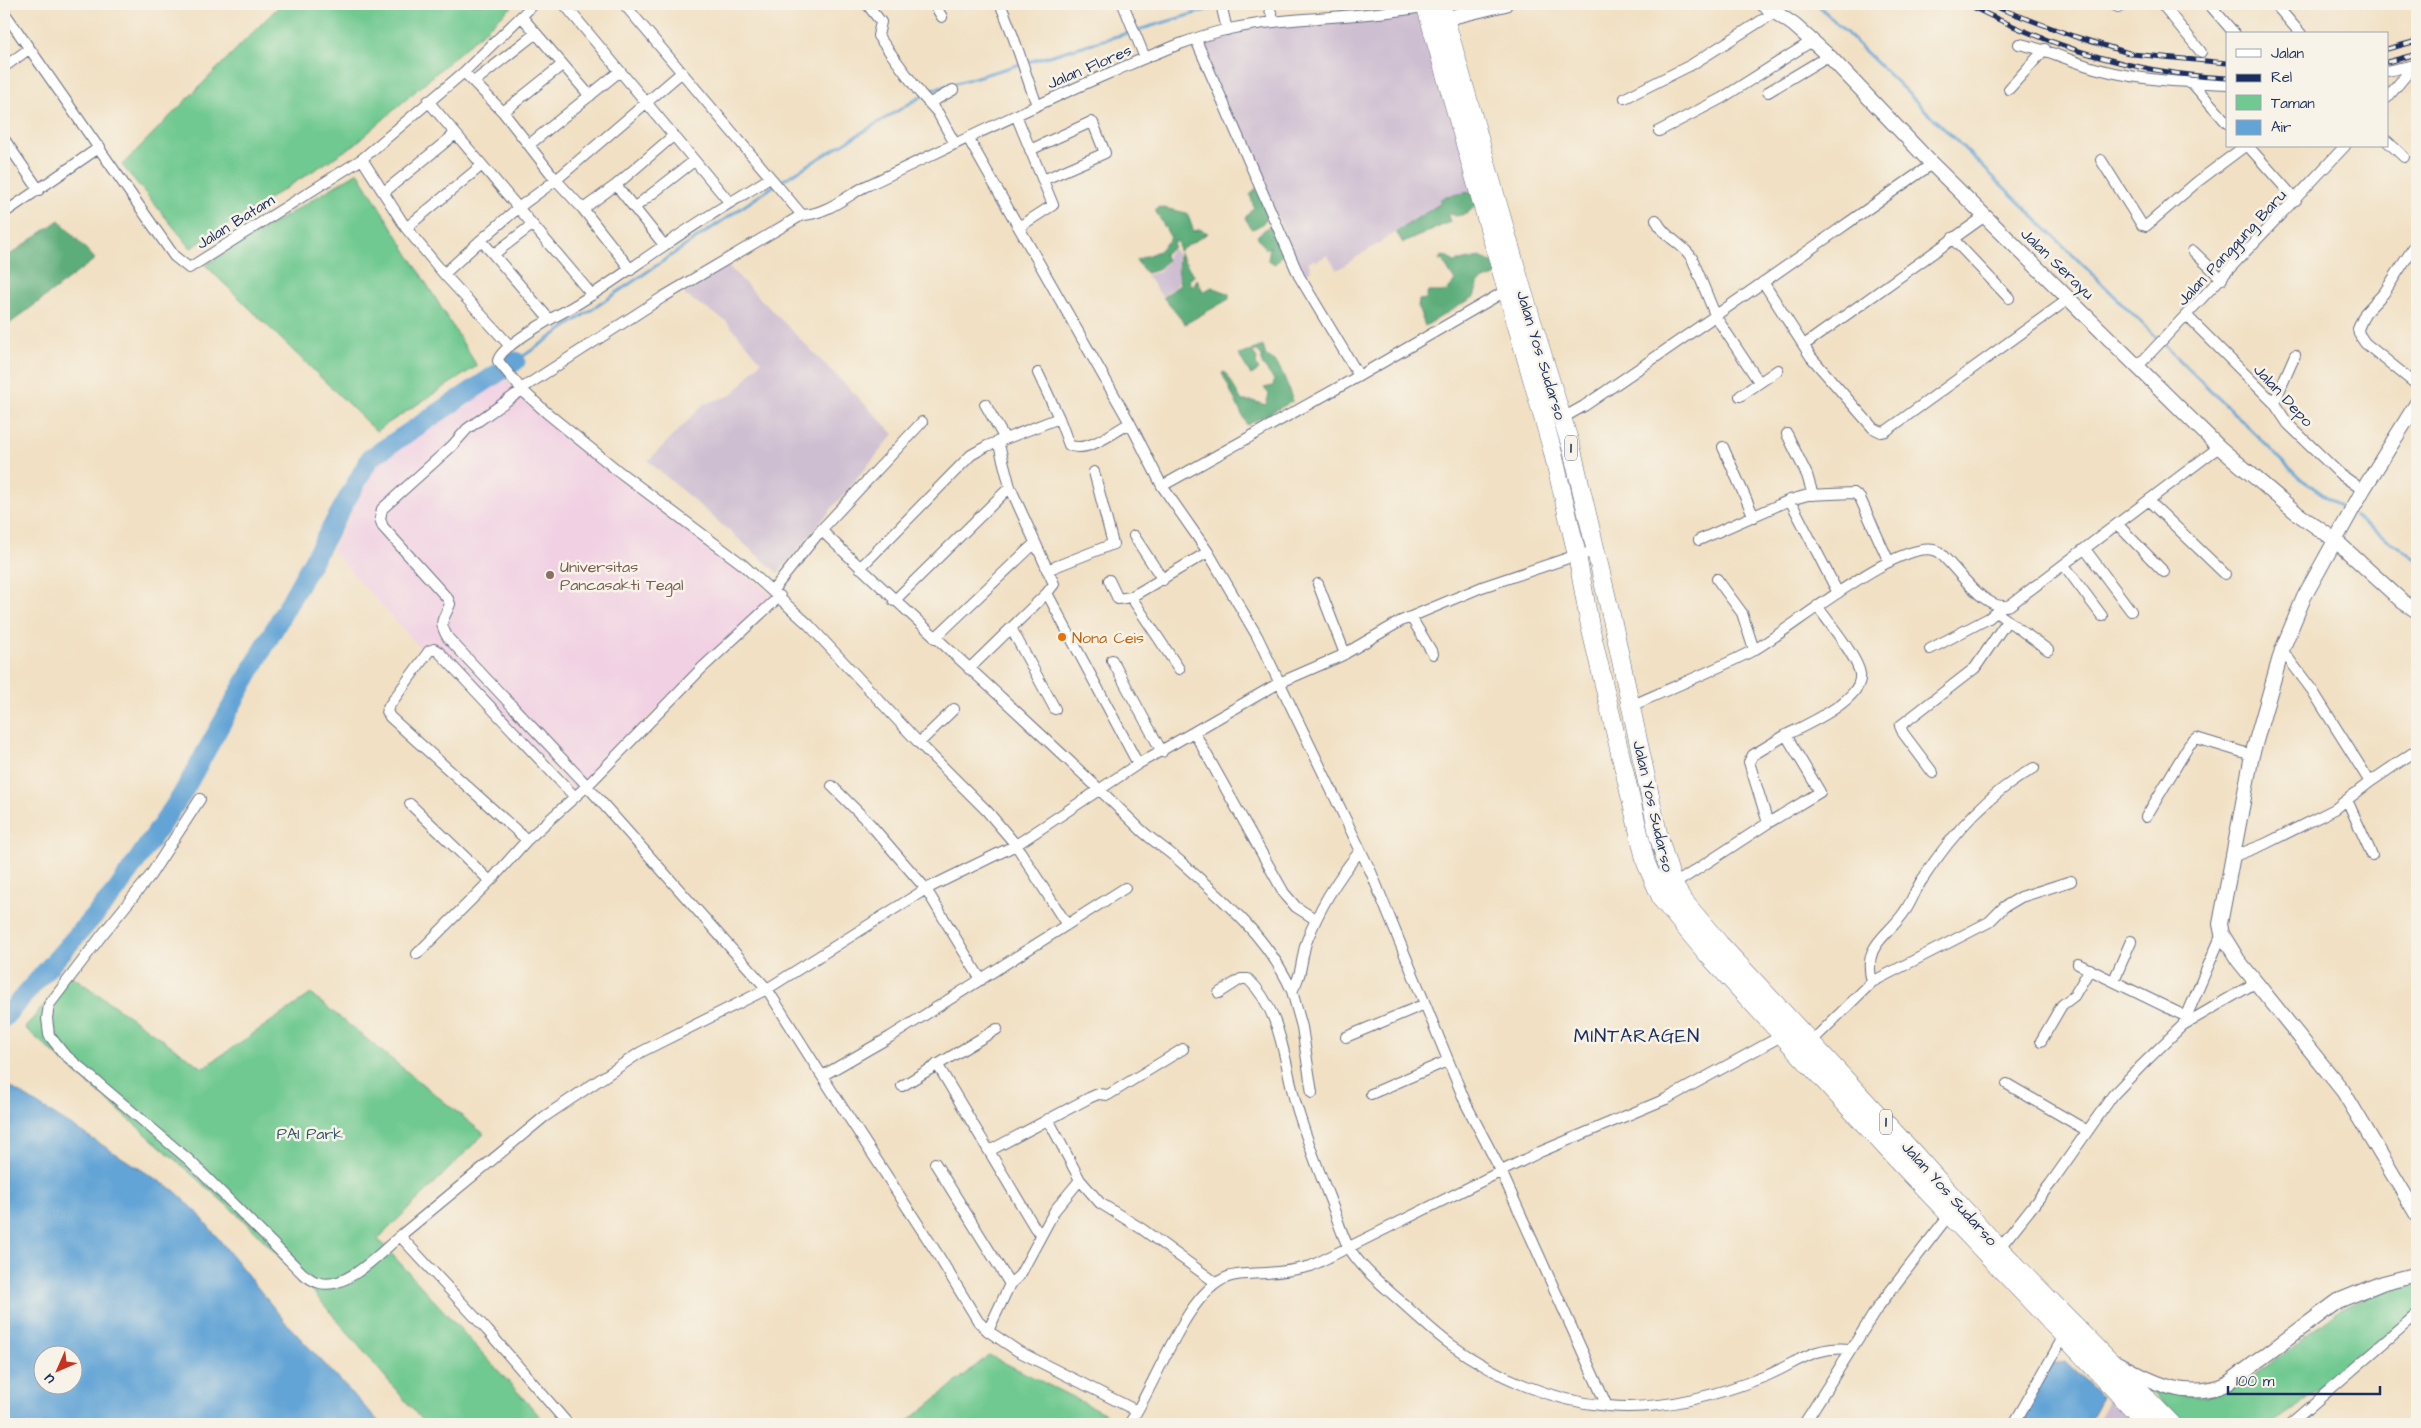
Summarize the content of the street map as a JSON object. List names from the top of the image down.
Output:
{
  "streets": {
    "highway": ["Jalan Yos Sudarso", "1"],
    "street": [
      "Jalan Flores",
      "Jalan Batam",
      "Jalan Panggung Baru",
      "Jalan Serayu",
      "Jalan Depo"
    ]
  },
  "crossings": [
    ["Jalan Flores", "Jalan Yos Sudarso"],
    ["Jalan Panggung Baru", "Jalan Serayu"],
    ["Jalan Panggung Baru", "Jalan Depo"]
  ],
  "districts": ["MINTARAGEN"],
  "parks": ["PAI Park"],
  "places": ["Universitas Pancasakti Tegal", "Nona Ceis"],
  "legend": [
    "Jalan",
    "Rel",
    "Taman",
    "Air"
  ],
  "scale_bar": "100 m",
  "north": "bottom left"
}
